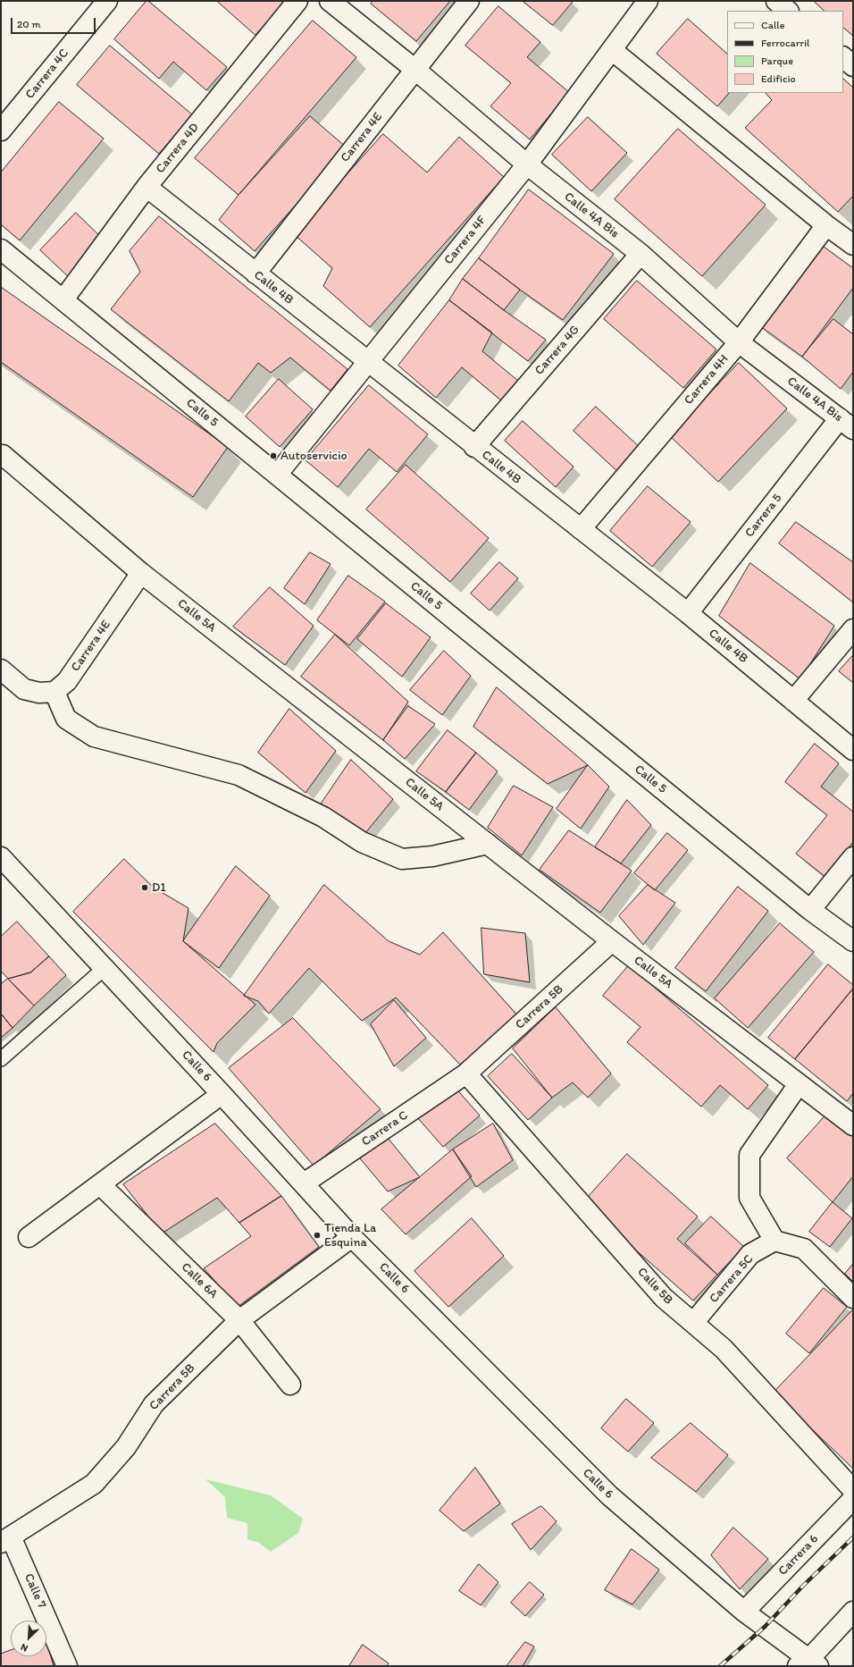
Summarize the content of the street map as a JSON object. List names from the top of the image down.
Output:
{
  "streets": {
    "street": [
      "Carrera 4C",
      "Carrera 4E",
      "Carrera 4D",
      "Calle 4A Bis",
      "Carrera 4F",
      "Calle 4B",
      "Carrera 4G",
      "Carrera 4H",
      "Calle 5",
      "Carrera 5",
      "Calle 5A",
      "Carrera 5B",
      "Calle 6",
      "Carrera C",
      "Carrera 5C",
      "Calle 6A",
      "Calle 5B",
      "Carrera 6",
      "Calle 7"
    ]
  },
  "crossings": [
    ["Carrera 4E", "Calle 4A Bis"],
    ["Carrera 4E", "Calle 4B"],
    ["Carrera 4E", "Calle 5A"],
    ["Carrera 4D", "Calle 4B"],
    ["Carrera 4D", "Calle 5"],
    ["Calle 4A Bis", "Carrera 4F"],
    ["Calle 4A Bis", "Carrera 4G"],
    ["Calle 4A Bis", "Carrera 4H"],
    ["Calle 4A Bis", "Carrera 5"],
    ["Carrera 4F", "Calle 4B"],
    ["Carrera 4F", "Calle 5"],
    ["Calle 4B", "Carrera 4G"],
    ["Calle 4B", "Carrera 4H"],
    ["Calle 4B", "Carrera 5"],
    ["Calle 5A", "Carrera 5B"],
    ["Carrera 5B", "Calle 6"],
    ["Carrera 5B", "Carrera C"],
    ["Carrera 5B", "Calle 6A"],
    ["Carrera 5B", "Calle 5B"],
    ["Carrera 5B", "Calle 7"],
    ["Calle 6", "Carrera C"],
    ["Calle 6", "Carrera 6"],
    ["Carrera C", "Calle 5B"],
    ["Carrera 5C", "Calle 5B"]
  ],
  "places": ["Autoservicio", "D1", "Tienda La Esquina"],
  "legend": [
    "Calle",
    "Ferrocarril",
    "Parque",
    "Edificio"
  ],
  "scale_bar": "20 m",
  "north": "bottom left"
}
